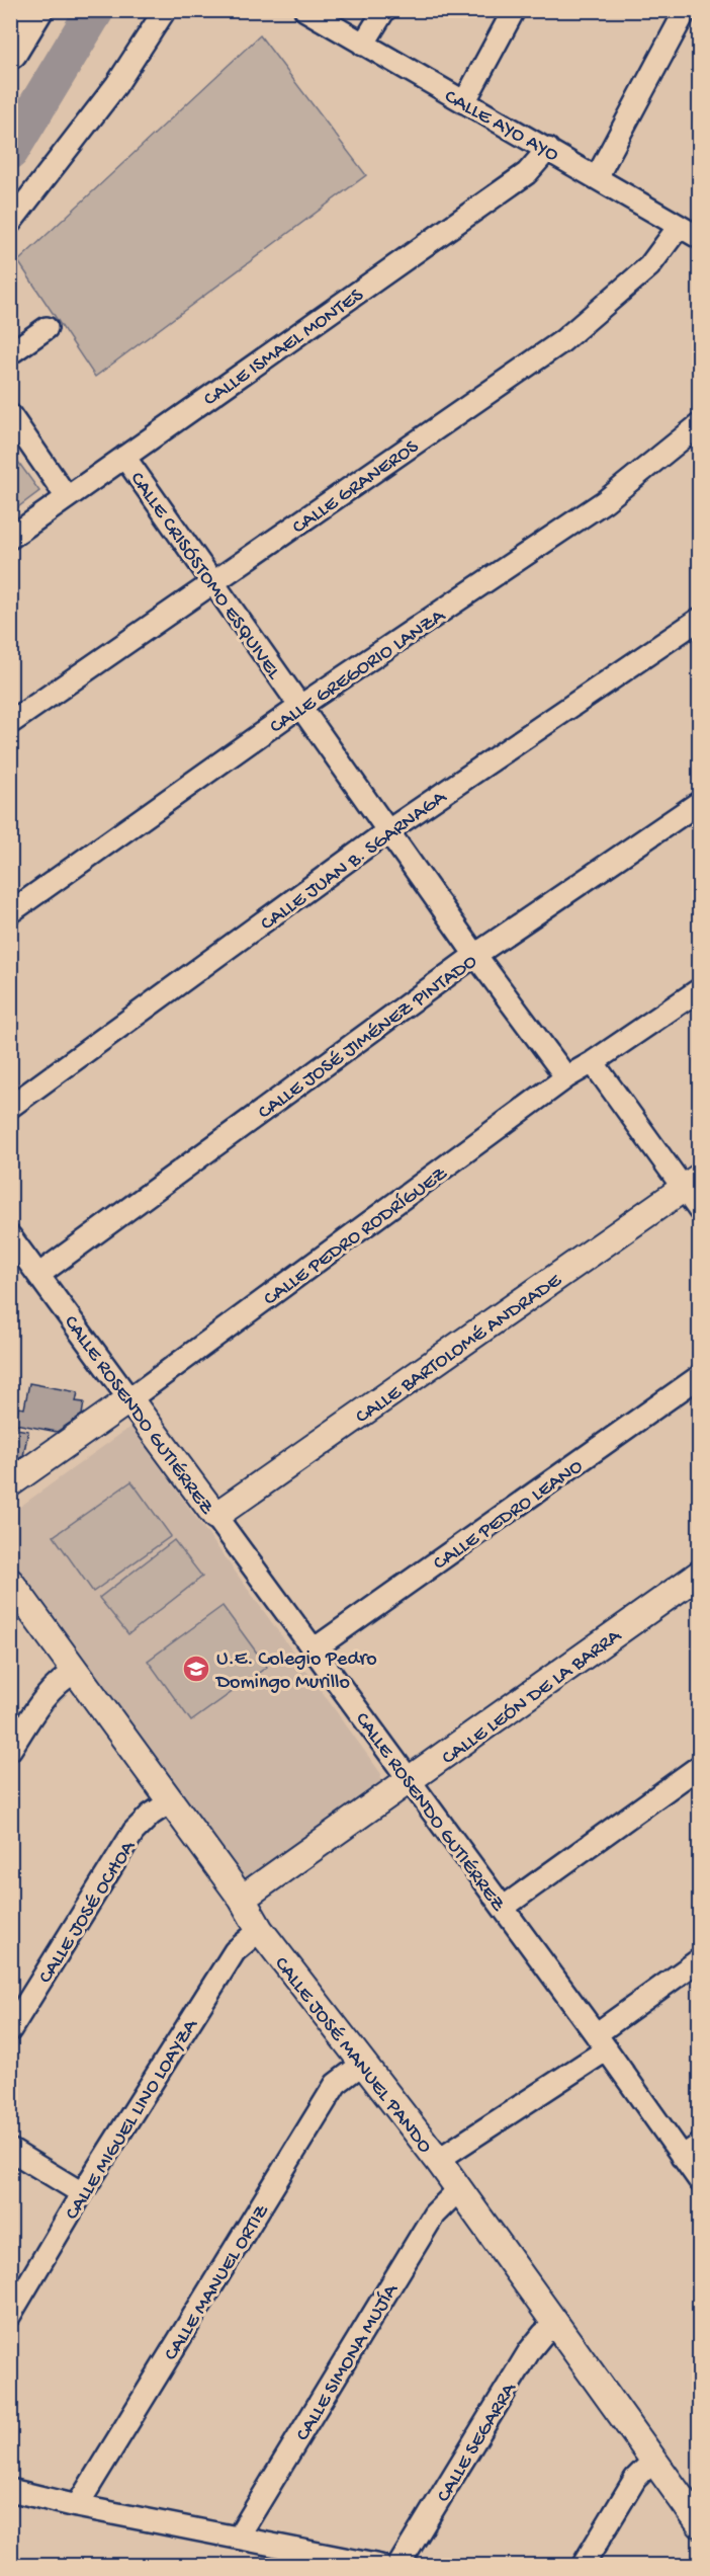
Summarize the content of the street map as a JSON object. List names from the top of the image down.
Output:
{
  "streets": {
    "street": [
      "CALLE AYO AYO",
      "CALLE ISMAEL MONTES",
      "CALLE GRANEROS",
      "CALLE CRISÓSTOMO ESQUIVEL",
      "CALLE GREGORIO LANZA",
      "CALLE JUAN B. SGARNAGA",
      "CALLE JOSÉ JIMÉNEZ PINTADO",
      "CALLE PEDRO RODRÍGUEZ",
      "CALLE BARTOLOMÉ ANDRADE",
      "CALLE ROSENDO GUTIÉRREZ",
      "CALLE PEDRO LEANO",
      "CALLE LEÓN DE LA BARRA",
      "CALLE JOSÉ OCHOA",
      "CALLE JOSÉ MANUEL PANDO",
      "CALLE MIGUEL LINO LOAYZA",
      "CALLE MANUEL ORTIZ",
      "CALLE SIMONA MUJÍA",
      "CALLE SEGARRA"
    ]
  },
  "crossings": [
    ["CALLE AYO AYO", "CALLE ISMAEL MONTES"],
    ["CALLE AYO AYO", "CALLE GRANEROS"],
    ["CALLE ISMAEL MONTES", "CALLE CRISÓSTOMO ESQUIVEL"],
    ["CALLE GRANEROS", "CALLE CRISÓSTOMO ESQUIVEL"],
    ["CALLE CRISÓSTOMO ESQUIVEL", "CALLE GREGORIO LANZA"],
    ["CALLE CRISÓSTOMO ESQUIVEL", "CALLE JUAN B. SGARNAGA"],
    ["CALLE CRISÓSTOMO ESQUIVEL", "CALLE JOSÉ JIMÉNEZ PINTADO"],
    ["CALLE CRISÓSTOMO ESQUIVEL", "CALLE PEDRO RODRÍGUEZ"],
    ["CALLE JOSÉ JIMÉNEZ PINTADO", "CALLE ROSENDO GUTIÉRREZ"],
    ["CALLE PEDRO RODRÍGUEZ", "CALLE ROSENDO GUTIÉRREZ"],
    ["CALLE BARTOLOMÉ ANDRADE", "CALLE ROSENDO GUTIÉRREZ"],
    ["CALLE ROSENDO GUTIÉRREZ", "CALLE PEDRO LEANO"],
    ["CALLE ROSENDO GUTIÉRREZ", "CALLE LEÓN DE LA BARRA"],
    ["CALLE LEÓN DE LA BARRA", "CALLE JOSÉ MANUEL PANDO"],
    ["CALLE JOSÉ OCHOA", "CALLE JOSÉ MANUEL PANDO"],
    ["CALLE JOSÉ MANUEL PANDO", "CALLE MIGUEL LINO LOAYZA"],
    ["CALLE JOSÉ MANUEL PANDO", "CALLE MANUEL ORTIZ"],
    ["CALLE JOSÉ MANUEL PANDO", "CALLE SIMONA MUJÍA"],
    ["CALLE JOSÉ MANUEL PANDO", "CALLE SEGARRA"]
  ],
  "places": {
    "school or university": ["U.E. Colegio Pedro Domingo Murillo"]
  }
}
